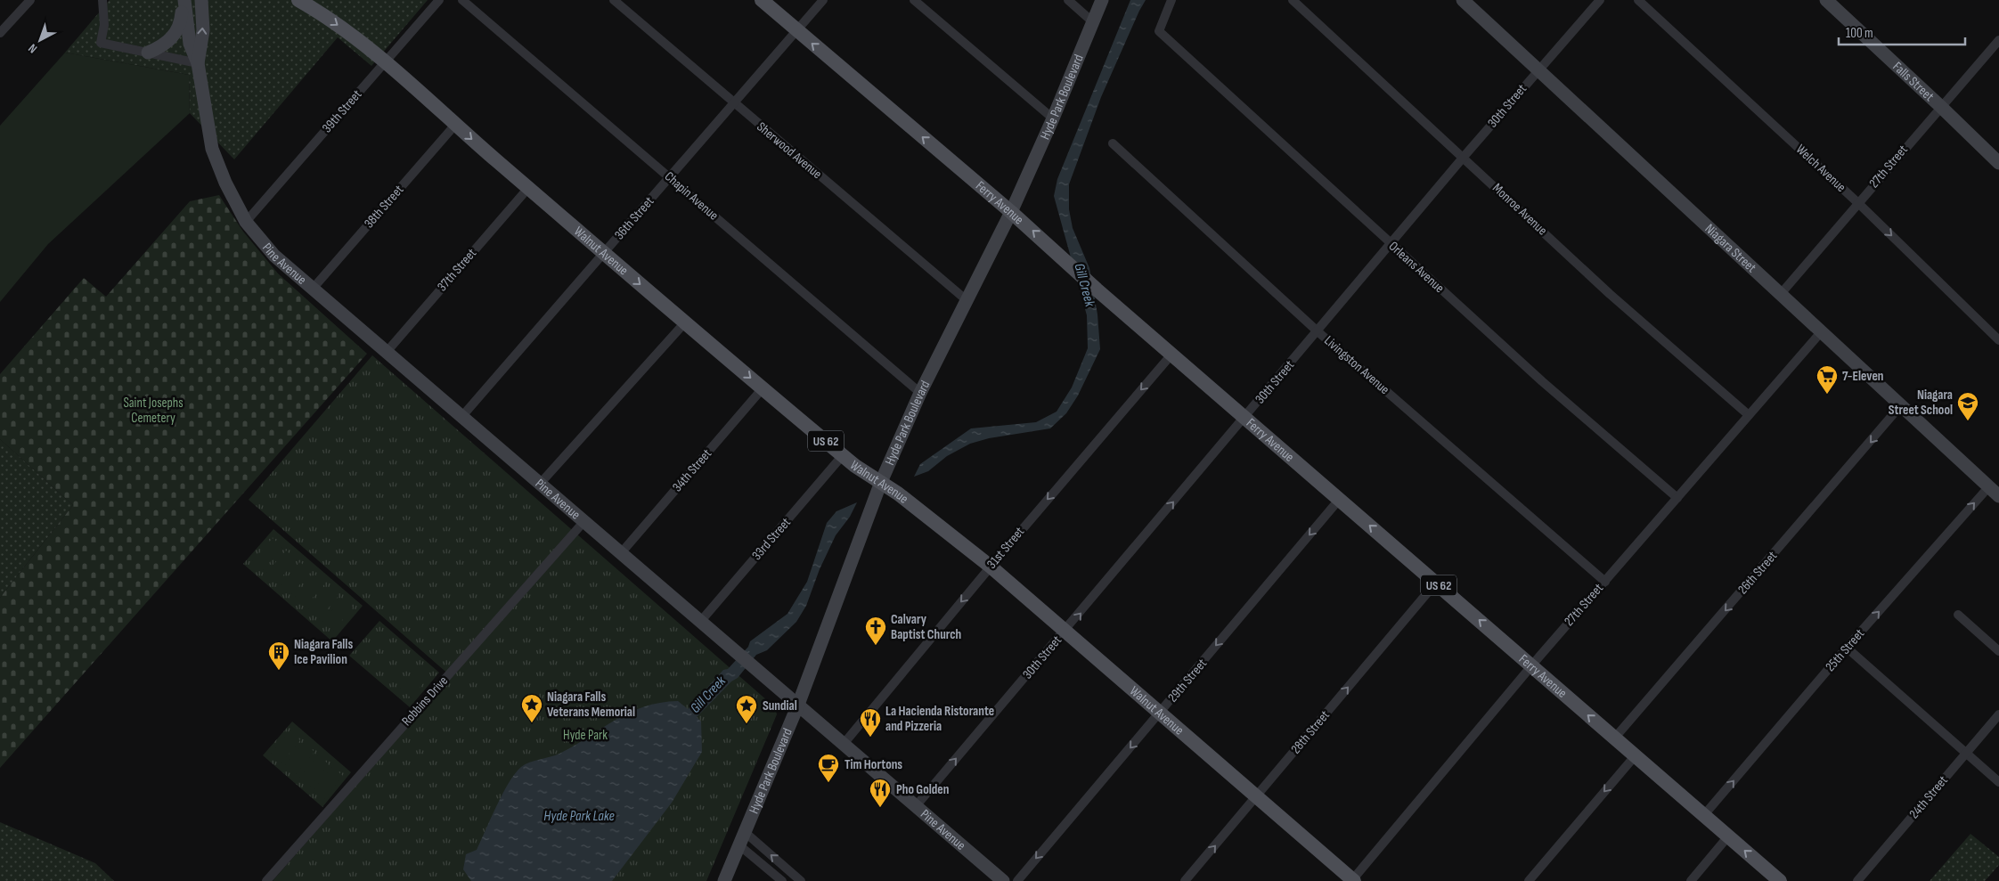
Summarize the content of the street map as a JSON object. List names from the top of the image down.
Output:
{
  "streets": {
    "main road": [
      "Falls Street",
      "Hyde Park Boulevard",
      "Ferry Avenue",
      "Niagara Street",
      "Walnut Avenue",
      "Pine Avenue",
      "US 62"
    ],
    "street": [
      "30th Street",
      "39th Street",
      "Sherwood Avenue",
      "27th Street",
      "Welch Avenue",
      "Chapin Avenue",
      "38th Street",
      "Monroe Avenue",
      "36th Street",
      "Orleans Avenue",
      "37th Street",
      "Livingston Avenue",
      "34th Street",
      "33rd Street",
      "31st Street",
      "26th Street",
      "25th Street",
      "29th Street",
      "Robbins Drive",
      "28th Street",
      "24th Street"
    ]
  },
  "crossings": [
    ["Falls Street", "27th Street"],
    ["Hyde Park Boulevard", "Sherwood Avenue"],
    ["Hyde Park Boulevard", "Chapin Avenue"],
    ["Hyde Park Boulevard", "Ferry Avenue"],
    ["Hyde Park Boulevard", "Walnut Avenue"],
    ["Hyde Park Boulevard", "Pine Avenue"],
    ["30th Street", "Ferry Avenue"],
    ["30th Street", "Monroe Avenue"],
    ["30th Street", "Niagara Street"],
    ["30th Street", "Walnut Avenue"],
    ["30th Street", "Pine Avenue"],
    ["30th Street", "Orleans Avenue"],
    ["30th Street", "Livingston Avenue"],
    ["39th Street", "Walnut Avenue"],
    ["39th Street", "Pine Avenue"],
    ["Sherwood Avenue", "36th Street"],
    ["27th Street", "Welch Avenue"],
    ["27th Street", "Ferry Avenue"],
    ["27th Street", "Monroe Avenue"],
    ["27th Street", "Niagara Street"],
    ["27th Street", "Walnut Avenue"],
    ["27th Street", "Orleans Avenue"],
    ["27th Street", "Livingston Avenue"],
    ["Chapin Avenue", "36th Street"],
    ["Ferry Avenue", "36th Street"],
    ["Ferry Avenue", "31st Street"],
    ["Ferry Avenue", "26th Street"],
    ["Ferry Avenue", "25th Street"],
    ["Ferry Avenue", "29th Street"],
    ["Ferry Avenue", "28th Street"],
    ["38th Street", "Walnut Avenue"],
    ["38th Street", "Pine Avenue"],
    ["36th Street", "Walnut Avenue"],
    ["36th Street", "Pine Avenue"],
    ["Niagara Street", "26th Street"],
    ["Niagara Street", "25th Street"],
    ["Walnut Avenue", "37th Street"],
    ["Walnut Avenue", "34th Street"],
    ["Walnut Avenue", "33rd Street"],
    ["Walnut Avenue", "31st Street"],
    ["Walnut Avenue", "29th Street"],
    ["Walnut Avenue", "28th Street"],
    ["Pine Avenue", "37th Street"],
    ["Pine Avenue", "34th Street"],
    ["Pine Avenue", "33rd Street"],
    ["Pine Avenue", "31st Street"],
    ["Pine Avenue", "Robbins Drive"]
  ],
  "one_way": [
    "30th Street",
    "Welch Avenue",
    "Ferry Avenue",
    "31st Street",
    "26th Street",
    "25th Street",
    "29th Street",
    "28th Street"
  ],
  "water": ["Gill Creek", "Hyde Park Lake"],
  "parks": ["Saint Josephs Cemetery", "Hyde Park"],
  "places": {
    "supermarket": ["7-Eleven"],
    "school or university": ["Niagara Street School"],
    "church": ["Calvary Baptist Church"],
    "building": ["Niagara Falls Ice Pavilion"],
    "place": ["Niagara Falls Veterans Memorial", "Sundial"],
    "restaurant": ["La Hacienda Ristorante and Pizzeria", "Pho Golden"],
    "cafe": ["Tim Hortons"]
  },
  "scale_bar": "100 m",
  "north": "bottom left"
}
